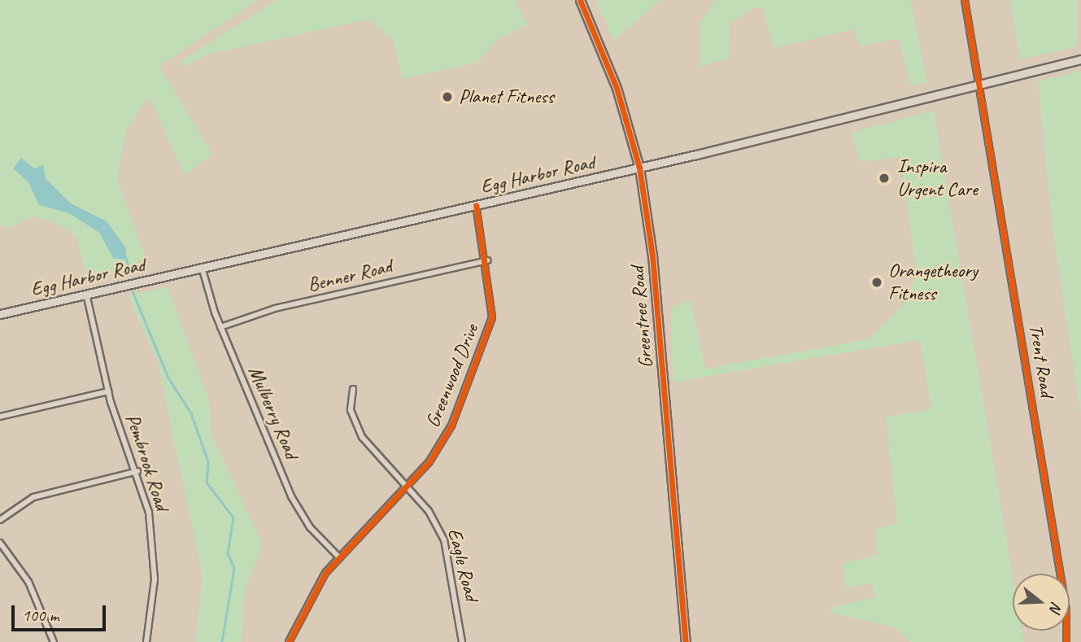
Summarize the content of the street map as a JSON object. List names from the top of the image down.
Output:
{
  "streets": {
    "main road": ["Egg Harbor Road", "Greentree Road"],
    "street": [
      "Benner Road",
      "Trent Road",
      "Greenwood Drive",
      "Mulberry Road",
      "Pembrook Road",
      "Eagle Road"
    ]
  },
  "crossings": [
    ["Egg Harbor Road", "Greentree Road"],
    ["Egg Harbor Road", "Trent Road"],
    ["Egg Harbor Road", "Greenwood Drive"],
    ["Egg Harbor Road", "Mulberry Road"],
    ["Egg Harbor Road", "Pembrook Road"],
    ["Benner Road", "Greenwood Drive"],
    ["Benner Road", "Mulberry Road"],
    ["Greenwood Drive", "Mulberry Road"],
    ["Greenwood Drive", "Eagle Road"]
  ],
  "places": ["Planet Fitness", "Inspira Urgent Care", "Orangetheory Fitness"],
  "scale_bar": "100 m",
  "north": "right"
}
